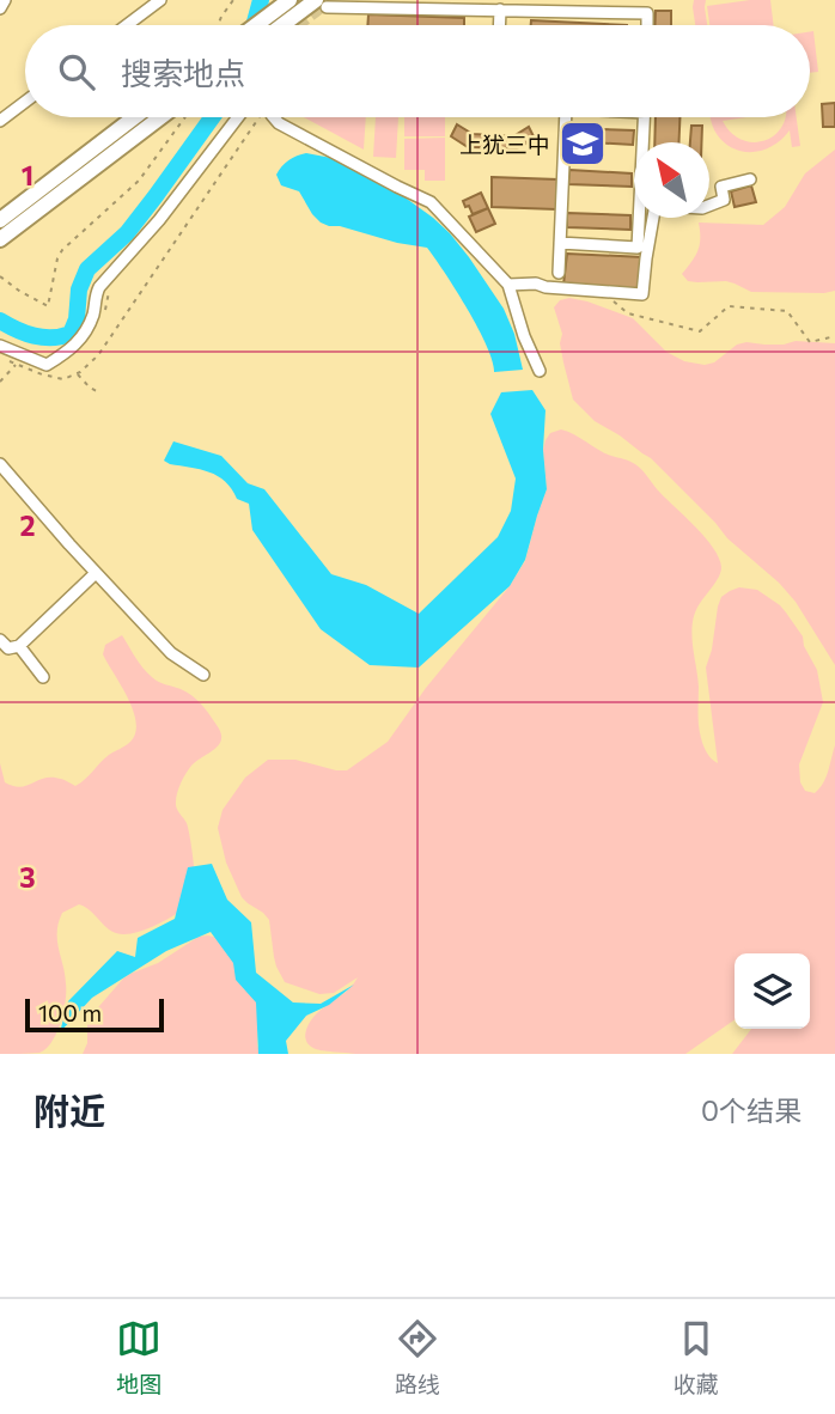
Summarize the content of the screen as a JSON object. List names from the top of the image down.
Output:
{
  "places": {
    "school or university": ["上犹三中"]
  },
  "scale_bar": "100 m",
  "north": "top left",
  "page": {
    "search": "搜索地点",
    "scale": "100 m",
    "heading": ["附近", "0个结果"],
    "nav": ["地图", "路线", "收藏"]
  },
  "grid": {
    "rows": ["1", "2", "3"]
  }
}
